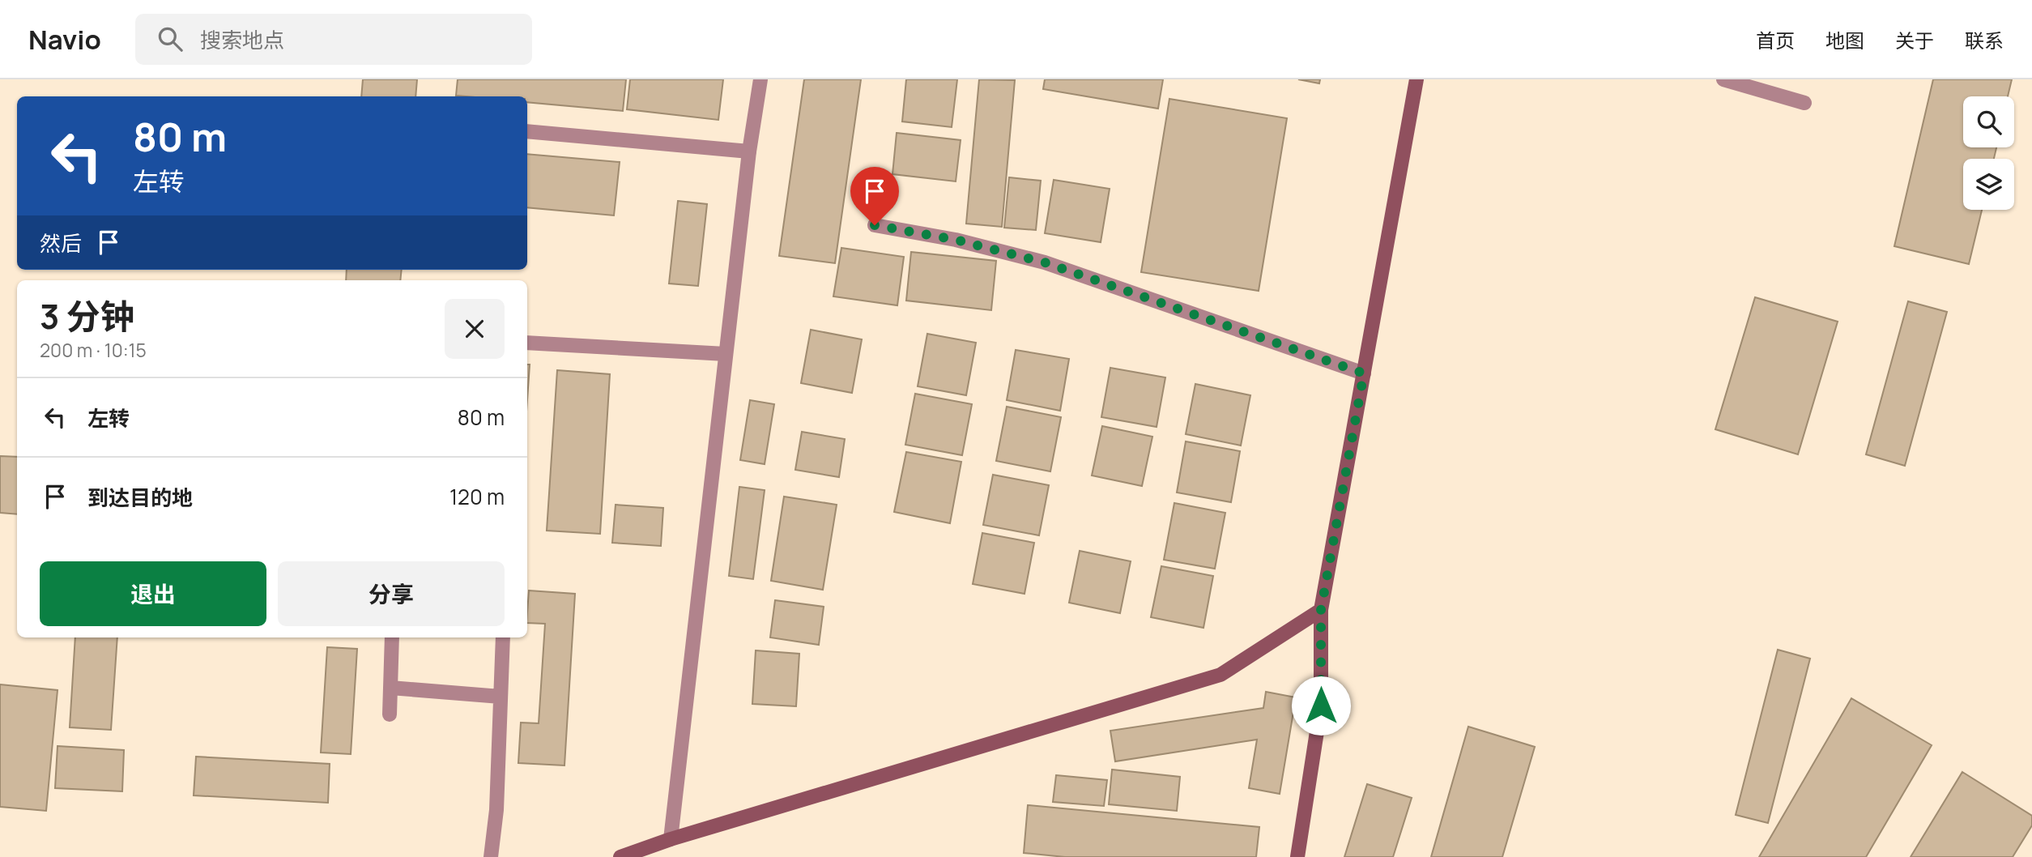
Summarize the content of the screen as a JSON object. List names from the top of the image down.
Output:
{
  "page": {
    "header": "Navio",
    "search": "搜索地点",
    "nav": [
      "首页",
      "地图",
      "关于",
      "联系"
    ],
    "turn": ["80 m", "左转"],
    "then": "然后",
    "heading": ["3 分钟", "200 m · 10:15"],
    "list": [
      {
        "name": "左转",
        "value": "80 m"
      },
      {
        "name": "到达目的地",
        "value": "120 m"
      }
    ],
    "buttons": ["退出", "分享"]
  }
}
